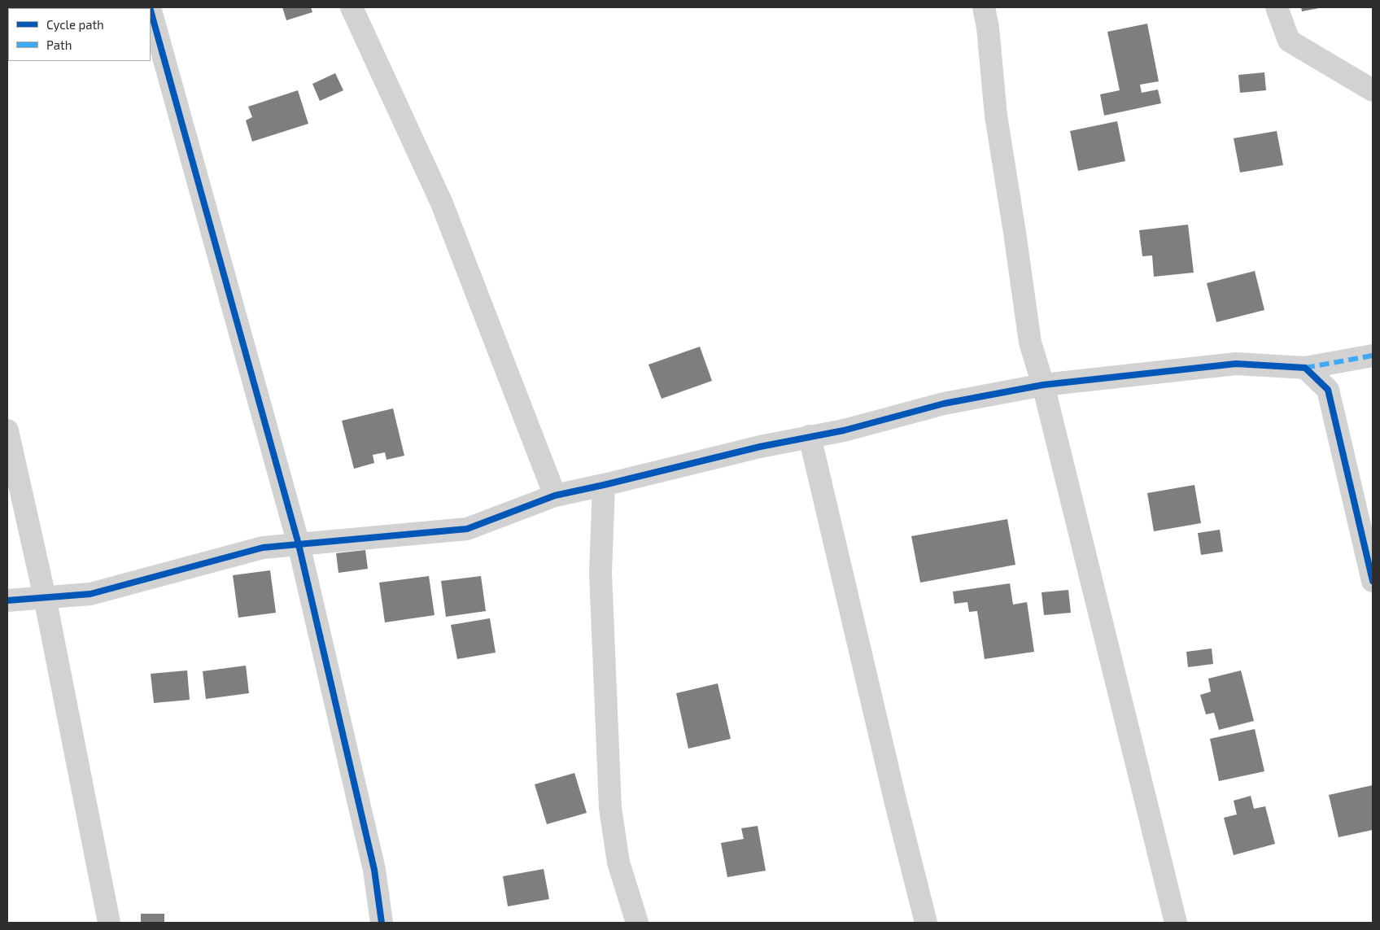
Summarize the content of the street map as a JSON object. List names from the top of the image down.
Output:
{
  "legend": ["Cycle path", "Path"]
}
